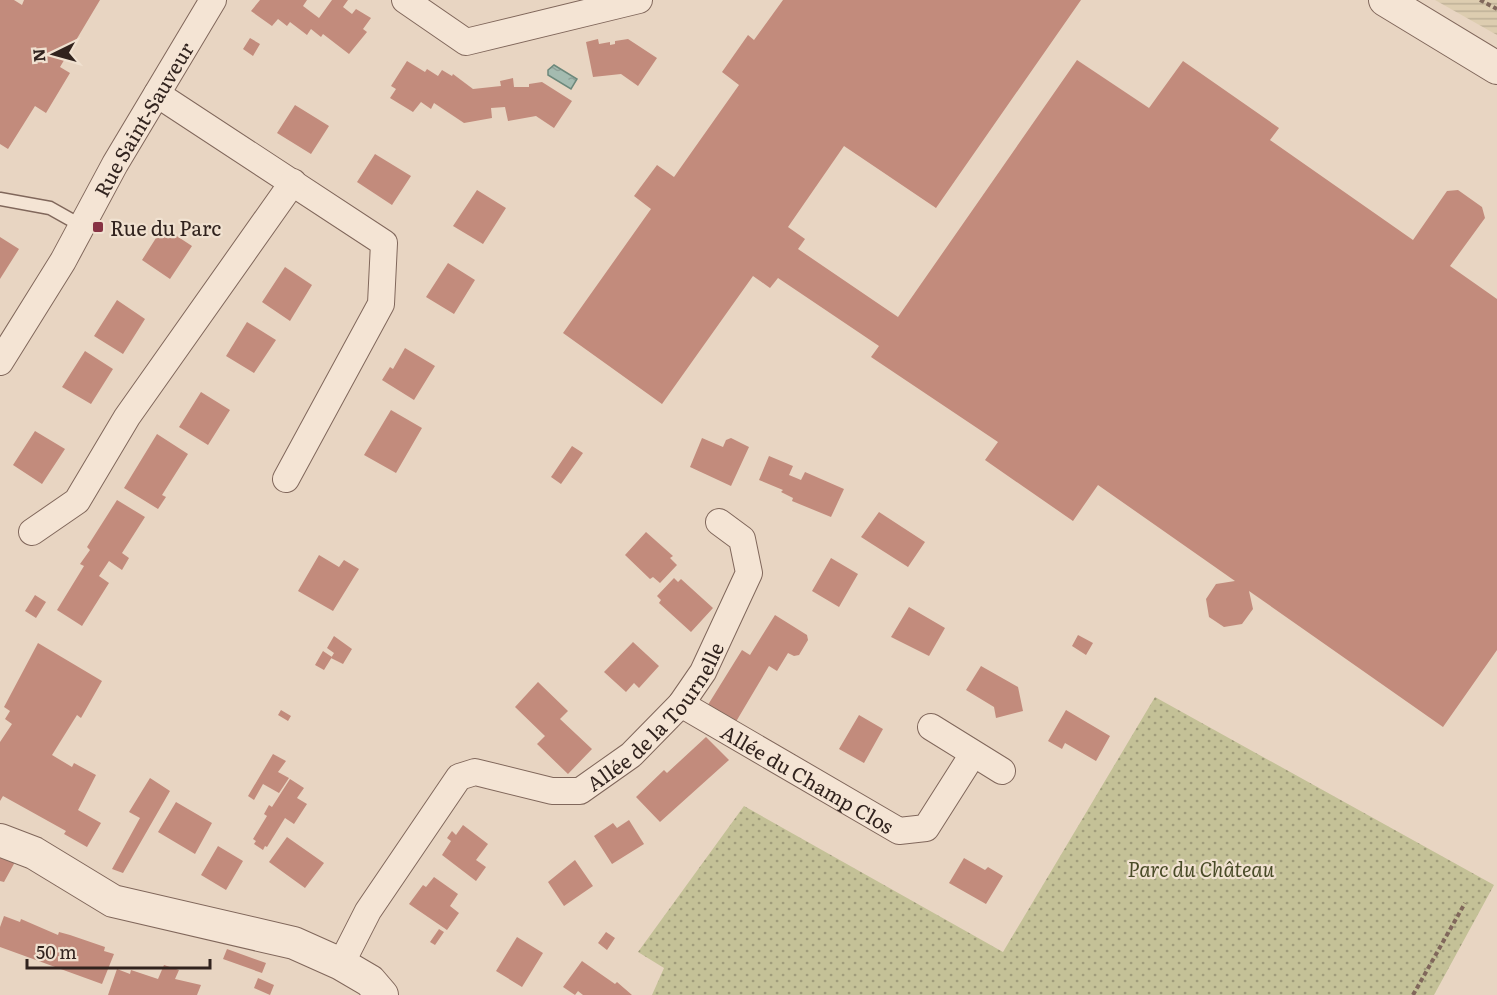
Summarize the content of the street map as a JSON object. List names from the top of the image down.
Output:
{
  "streets": {
    "street": ["Rue Saint-Sauveur", "Allée de la Tournelle", "Allée du Champ Clos"]
  },
  "crossings": [
    ["Allée de la Tournelle", "Allée du Champ Clos"]
  ],
  "parks": ["Parc du Château"],
  "places": {
    "transit": ["Rue du Parc"]
  },
  "scale_bar": "50 m",
  "north": "left"
}
